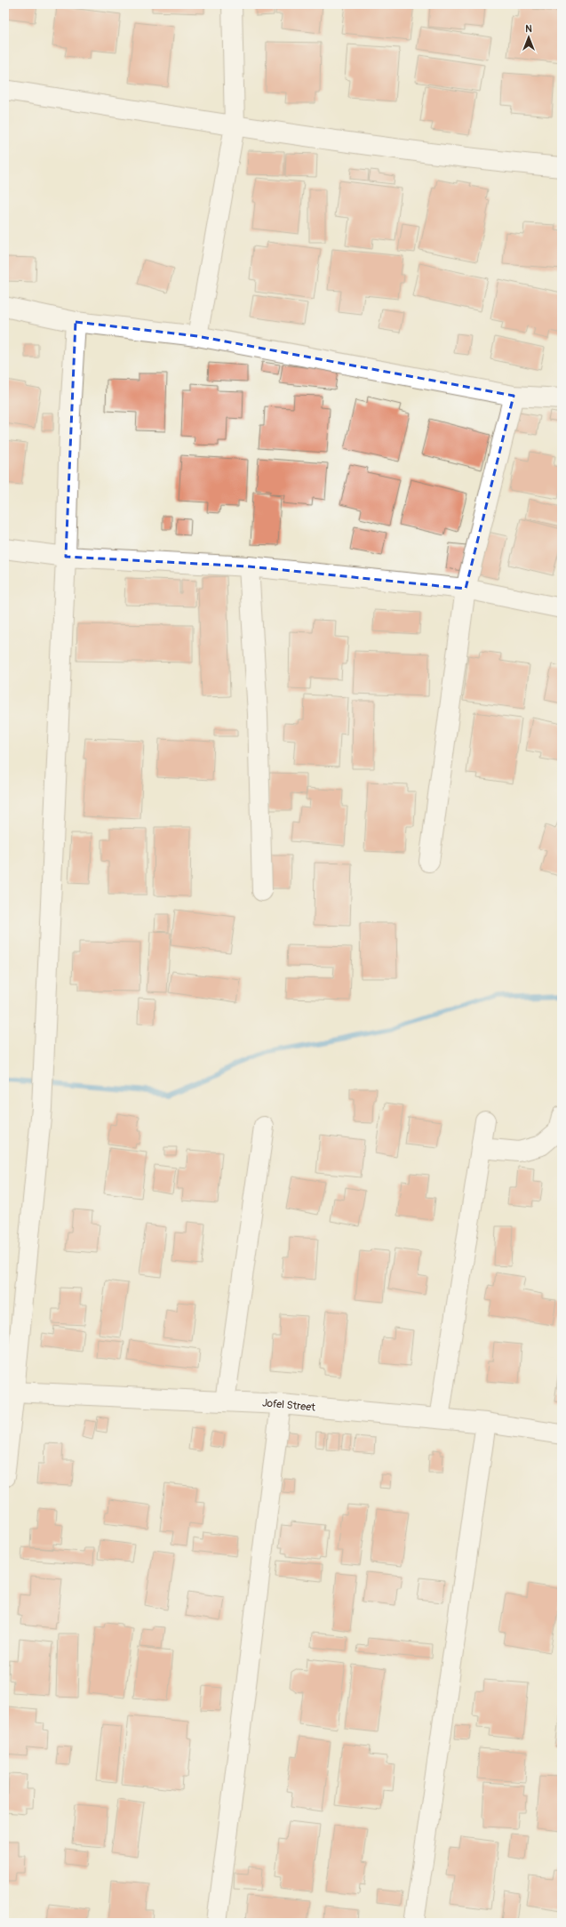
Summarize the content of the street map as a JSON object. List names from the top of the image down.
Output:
{
  "streets": {
    "street": ["Jofel Street"]
  },
  "north": "top"
}
